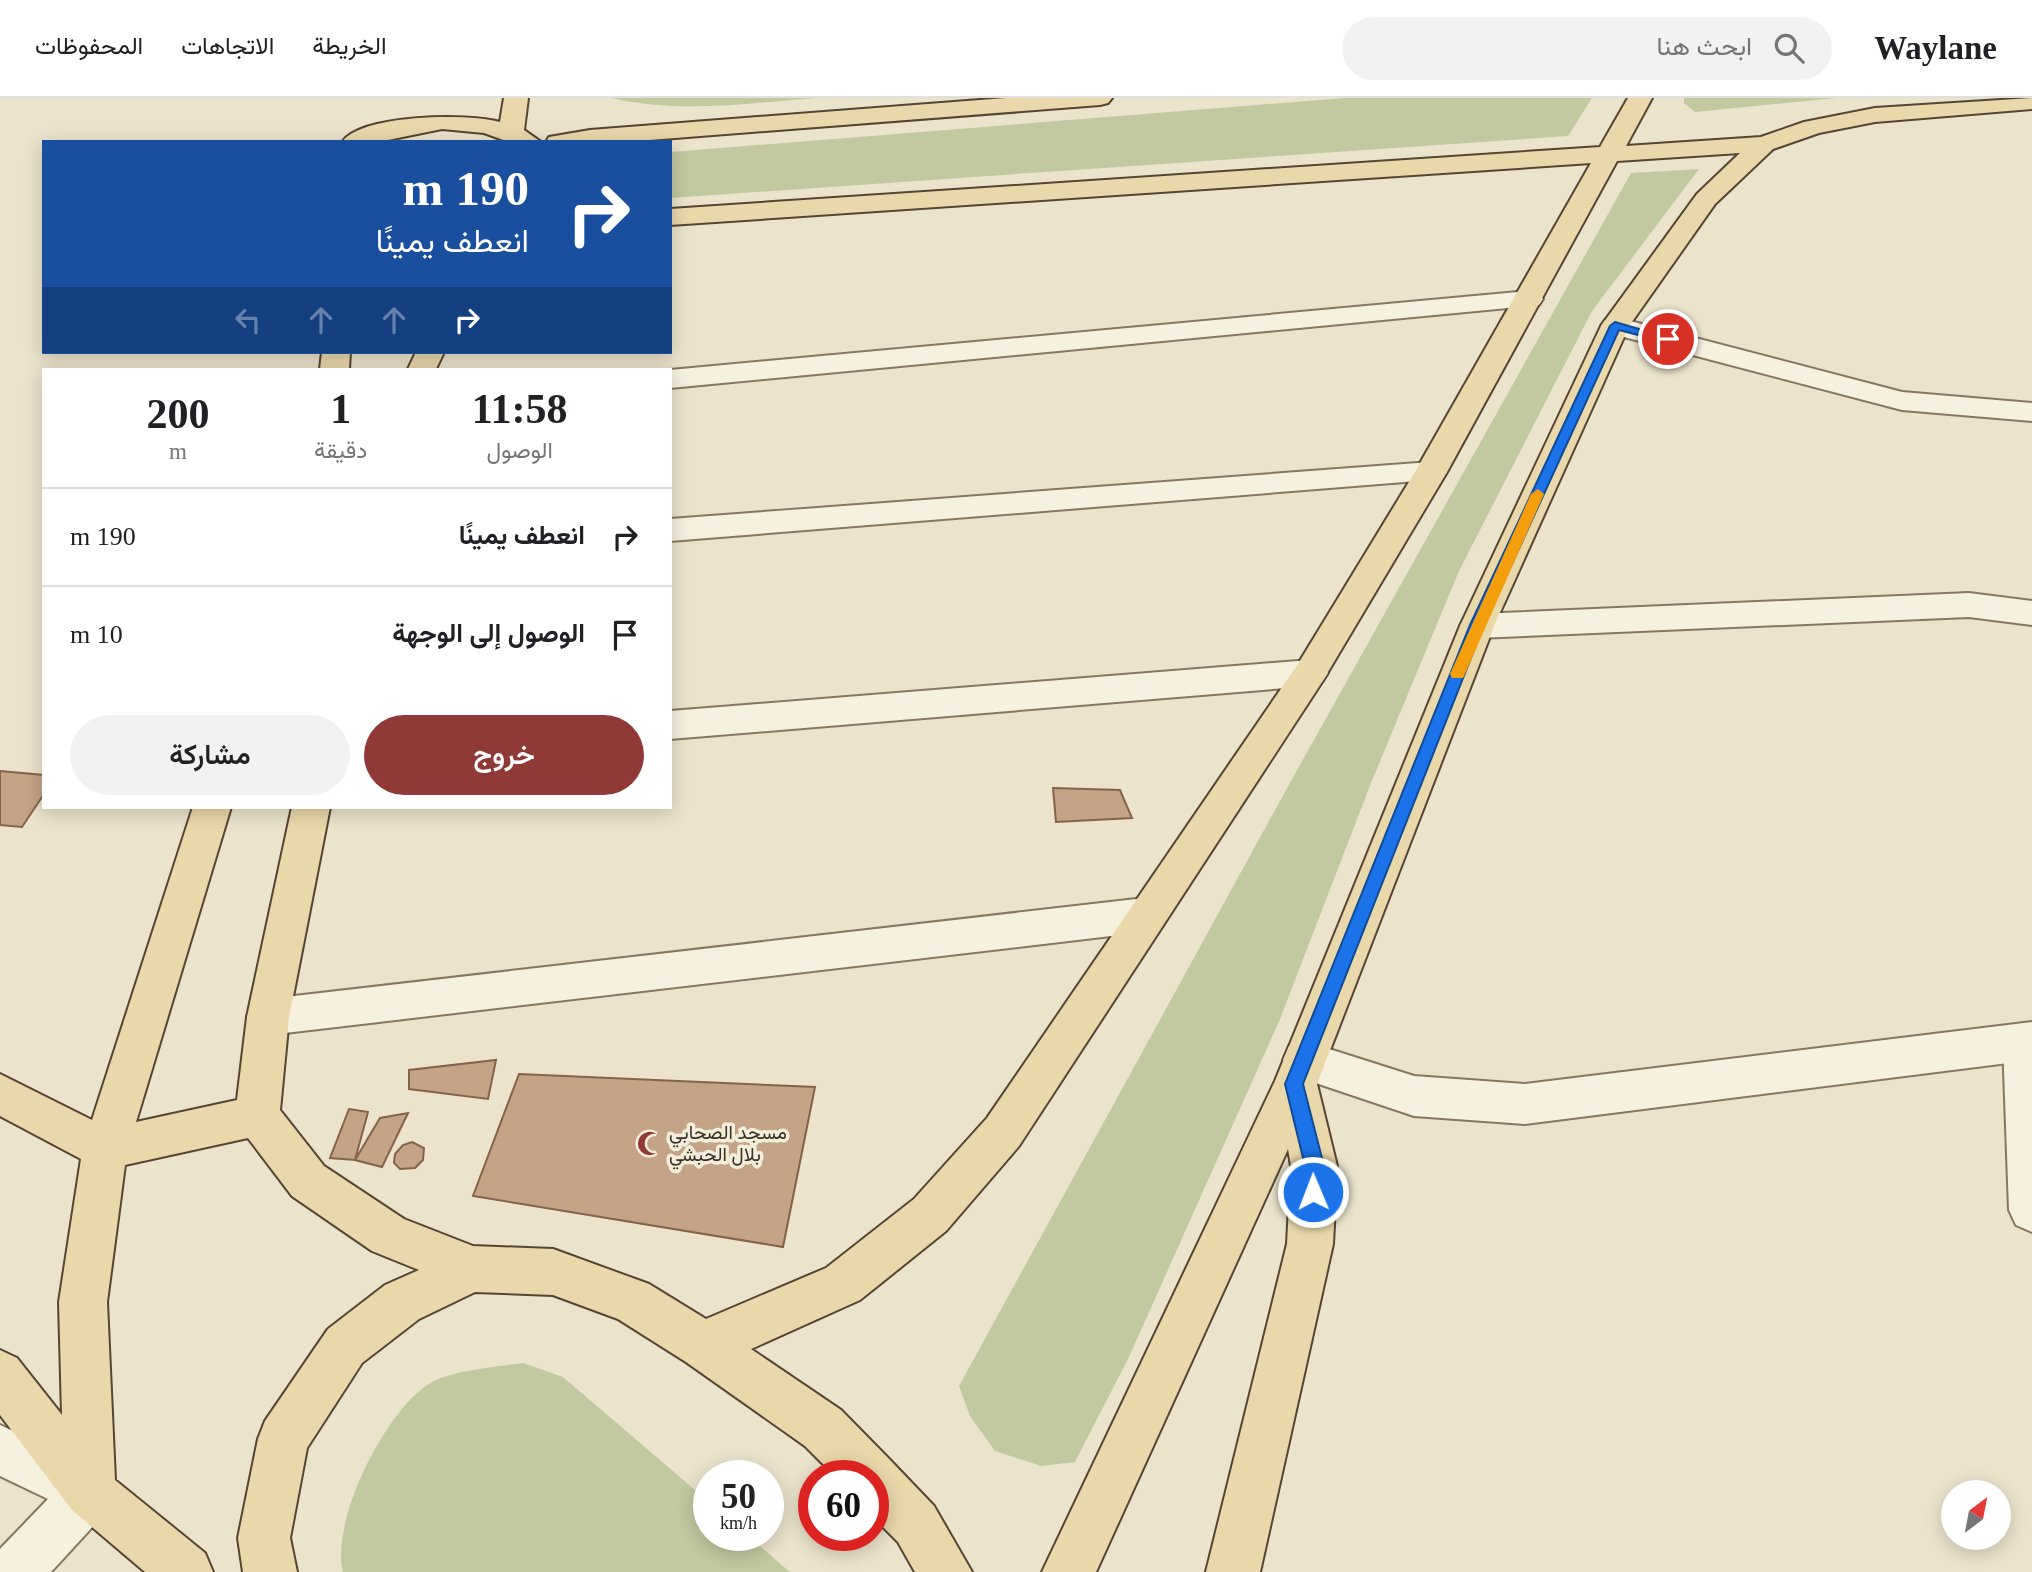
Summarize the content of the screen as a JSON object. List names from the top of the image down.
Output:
{
  "places": {
    "mosque": ["مسجد الصحابي بلال الحبشي"]
  },
  "north": "top right",
  "page": {
    "header": "Waylane",
    "search": "ابحث هنا",
    "nav": ["الخريطة", "الاتجاهات", "المحفوظات"],
    "turn": ["190 m", "انعطف يمينًا"],
    "eta": [
      "11:58",
      "الوصول",
      "1",
      "دقيقة",
      "200",
      "m"
    ],
    "list": [
      {
        "name": "انعطف يمينًا",
        "value": "190 m"
      },
      {
        "name": "الوصول إلى الوجهة",
        "value": "10 m"
      }
    ],
    "buttons": ["خروج", "مشاركة"],
    "speed": "50 km/h",
    "limit": "60"
  }
}
